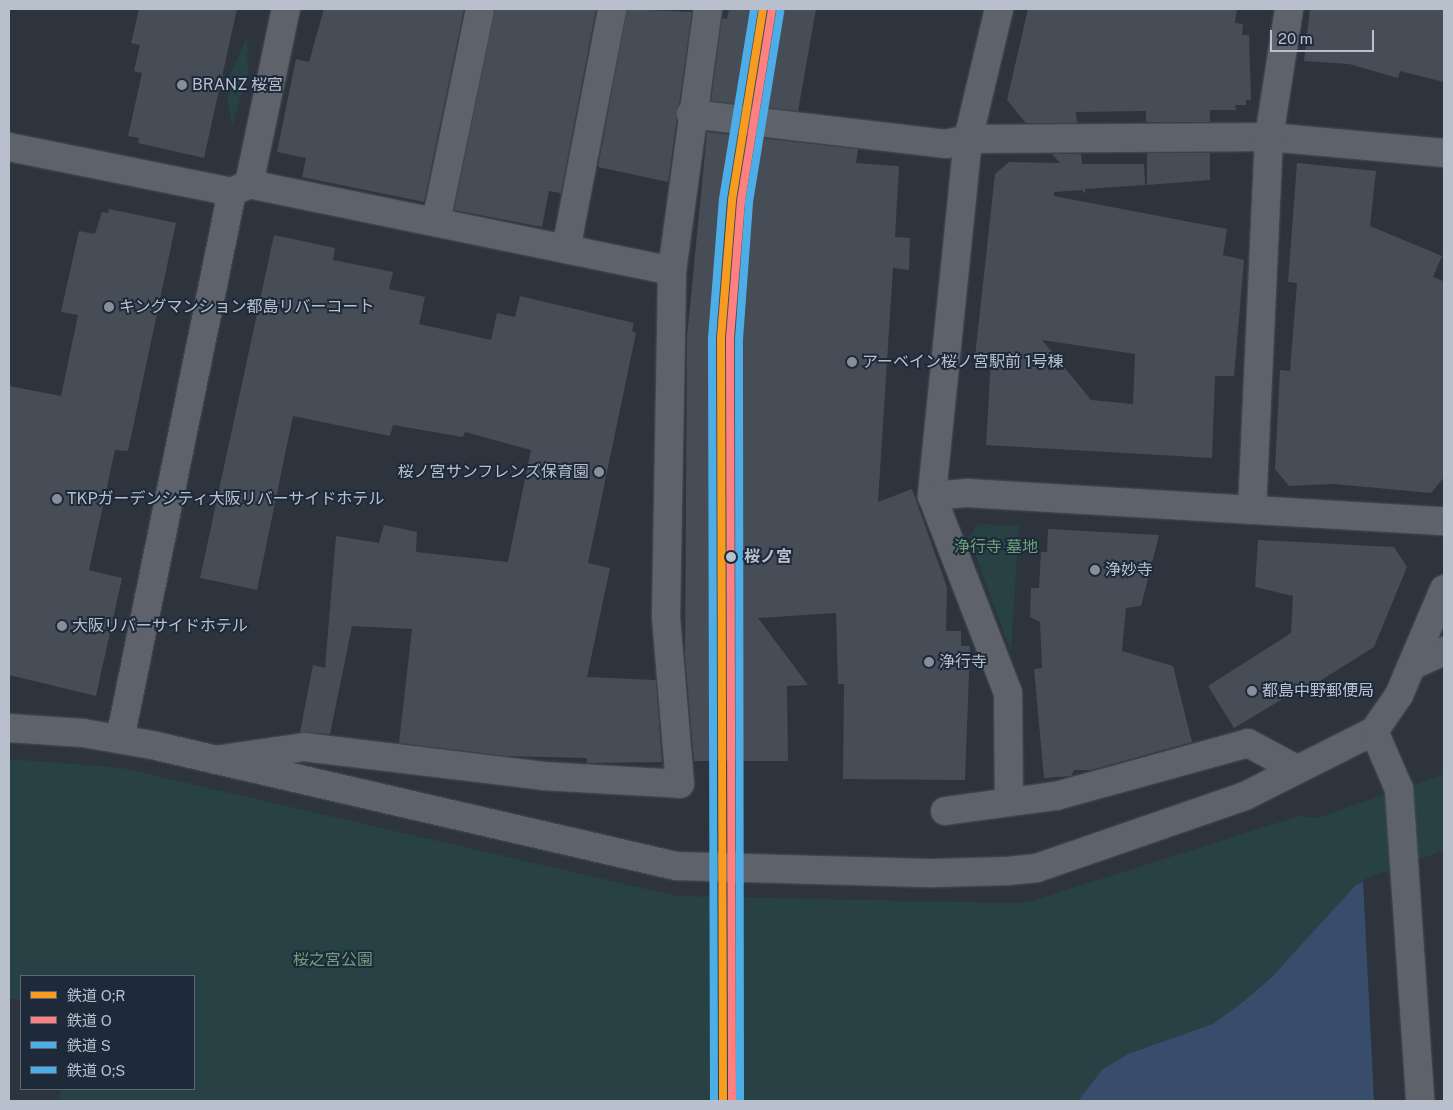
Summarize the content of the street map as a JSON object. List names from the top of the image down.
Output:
{
  "parks": ["浄行寺 墓地", "桜之宮公園"],
  "places": [
    "BRANZ 桜宮",
    "キングマンション都島リバーコート",
    "アーベイン桜ノ宮駅前 1号棟",
    "桜ノ宮サンフレンズ保育園",
    "TKPガーデンシティ大阪リバーサイドホテル",
    "桜ノ宮",
    "浄妙寺",
    "大阪リバーサイドホテル",
    "浄行寺",
    "都島中野郵便局"
  ],
  "lines": [
    "rail line O;R",
    "rail line S",
    "rail line O",
    "rail line O;S"
  ],
  "legend": [
    "鉄道 O;R",
    "鉄道 O",
    "鉄道 S",
    "鉄道 O;S"
  ],
  "scale_bar": "20 m"
}
